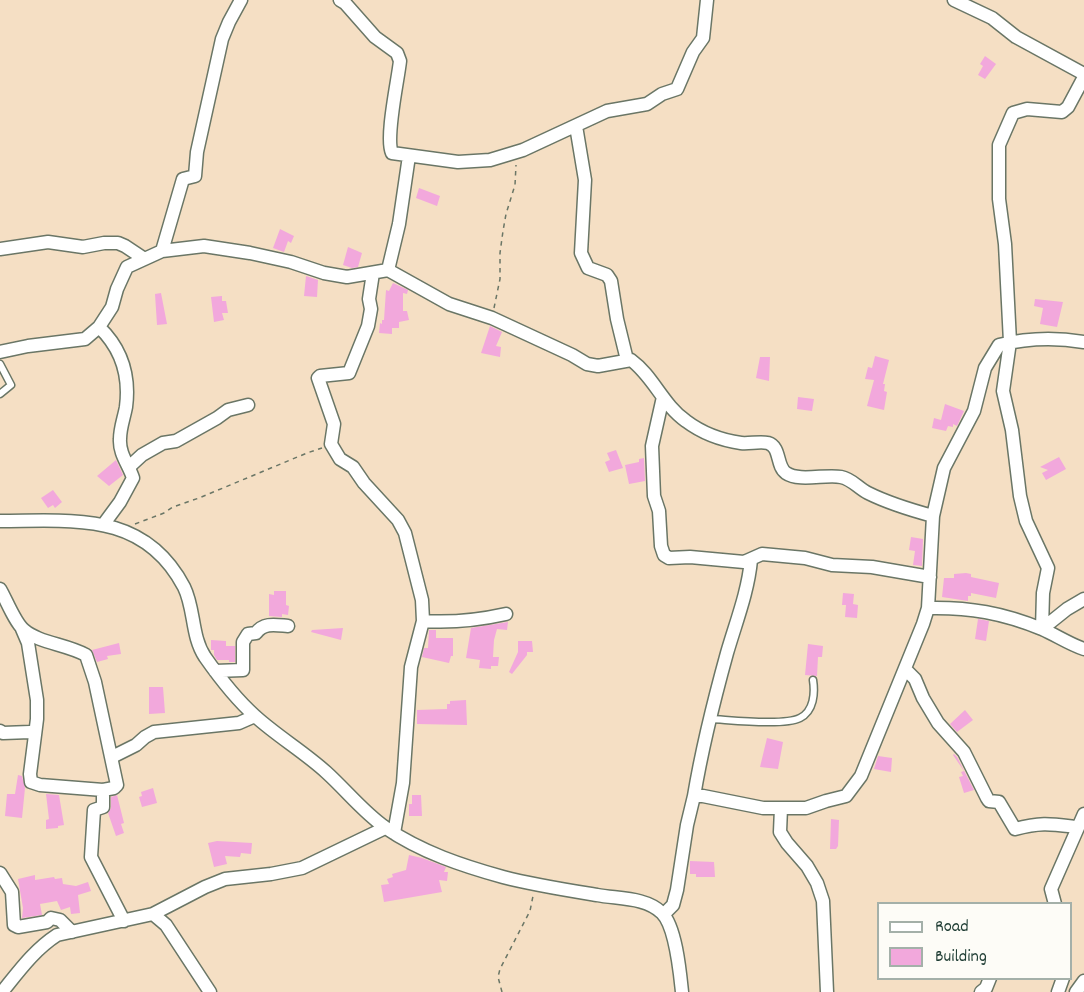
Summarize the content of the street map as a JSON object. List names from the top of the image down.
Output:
{
  "legend": ["Road", "Building"]
}
